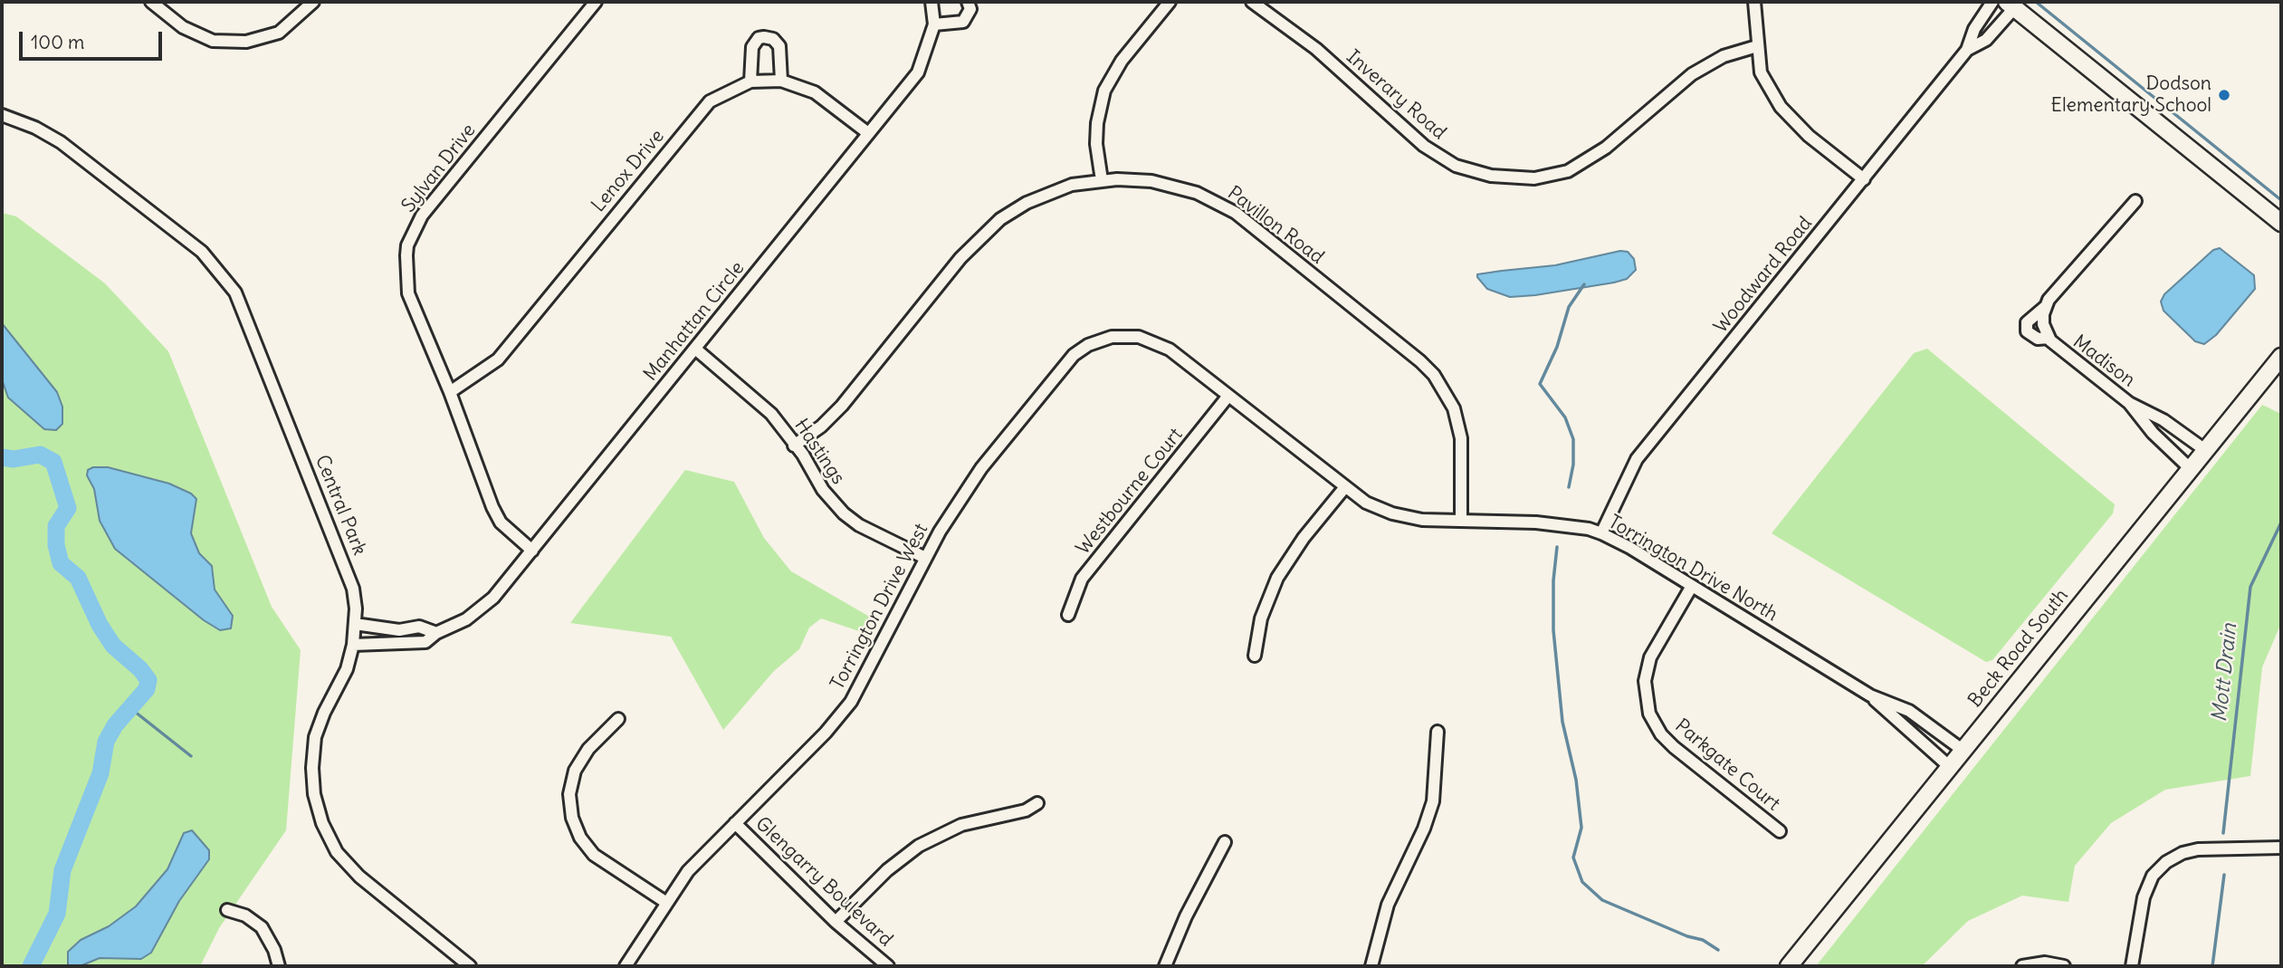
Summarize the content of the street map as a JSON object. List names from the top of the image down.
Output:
{
  "streets": {
    "main road": ["Beck Road South"],
    "street": [
      "Inverary Road",
      "Sylvan Drive",
      "Lenox Drive",
      "Pavillon Road",
      "Woodward Road",
      "Manhattan Circle",
      "Madison",
      "Hastings",
      "Westbourne Court",
      "Central Park",
      "Torrington Drive North",
      "Torrington Drive West",
      "Parkgate Court",
      "Glengarry Boulevard"
    ]
  },
  "crossings": [
    ["Sylvan Drive", "Lenox Drive"],
    ["Sylvan Drive", "Manhattan Circle"],
    ["Lenox Drive", "Manhattan Circle"],
    ["Pavillon Road", "Hastings"],
    ["Pavillon Road", "Torrington Drive North"],
    ["Woodward Road", "Torrington Drive North"],
    ["Manhattan Circle", "Hastings"],
    ["Manhattan Circle", "Central Park"],
    ["Madison", "Beck Road South"],
    ["Hastings", "Torrington Drive West"],
    ["Westbourne Court", "Torrington Drive North"],
    ["Torrington Drive North", "Torrington Drive West"],
    ["Torrington Drive North", "Beck Road South"],
    ["Torrington Drive North", "Parkgate Court"],
    ["Torrington Drive West", "Glengarry Boulevard"]
  ],
  "water": ["Mott Drain"],
  "places": ["Dodson Elementary School"],
  "scale_bar": "100 m"
}
